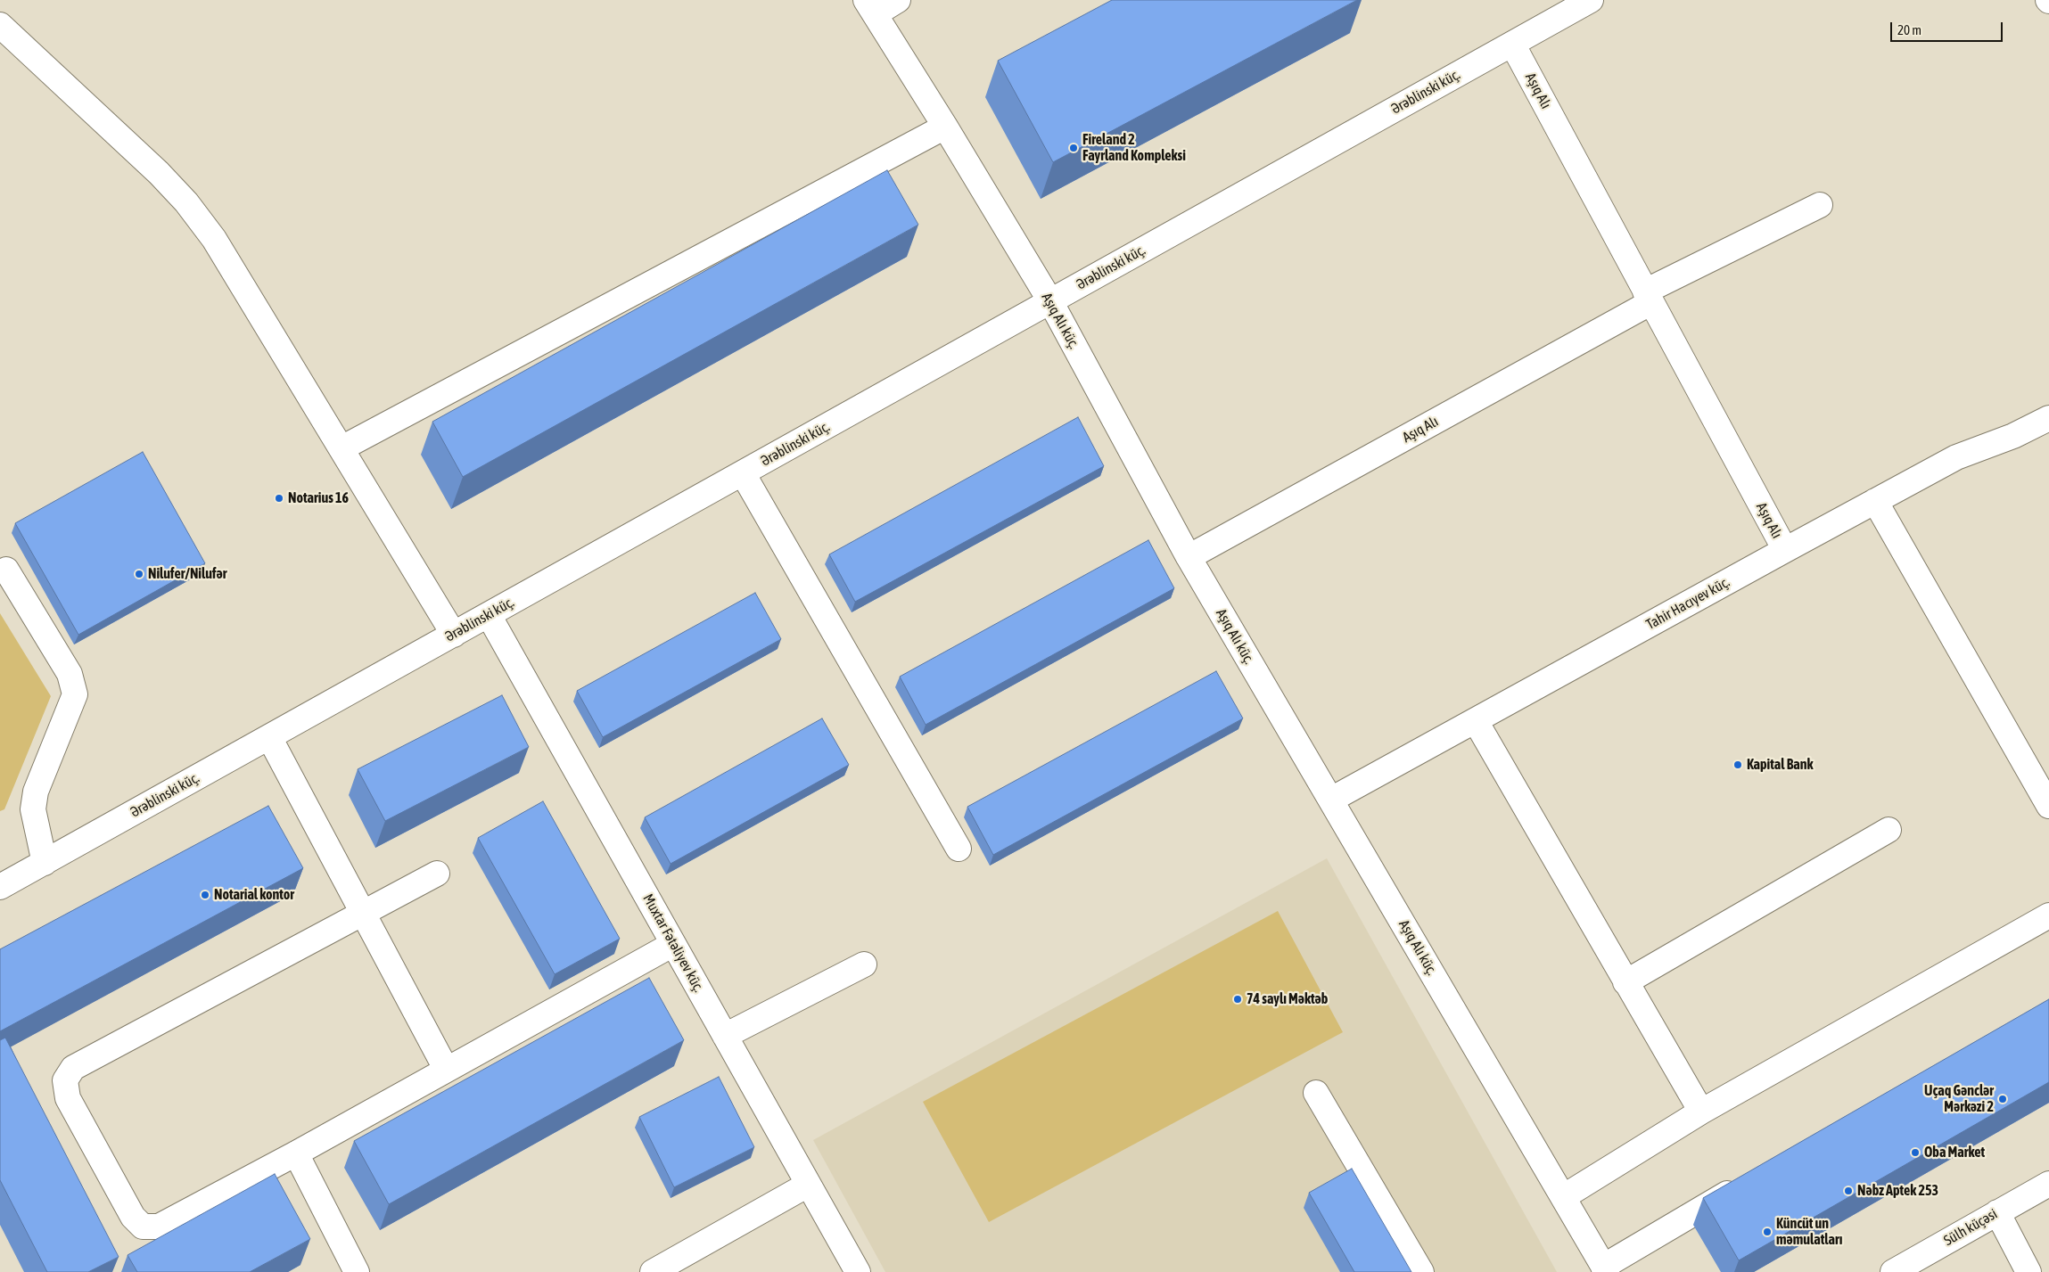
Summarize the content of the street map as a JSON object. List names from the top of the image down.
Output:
{
  "streets": {
    "street": [
      "Aşıq Alı",
      "Ərəblinski küç.",
      "Aşıq Alı küç.",
      "Tahir Hacıyev küç.",
      "Muxtar Fətəliyev küç.",
      "Sülh küçəsi"
    ]
  },
  "crossings": [
    ["Aşıq Alı", "Ərəblinski küç."],
    ["Aşıq Alı", "Aşıq Alı küç."],
    ["Aşıq Alı", "Tahir Hacıyev küç."],
    ["Ərəblinski küç.", "Aşıq Alı küç."],
    ["Ərəblinski küç.", "Muxtar Fətəliyev küç."],
    ["Aşıq Alı küç.", "Tahir Hacıyev küç."]
  ],
  "places": [
    "Fireland 2 Fayrland Kompleksi",
    "Notarius 16",
    "Nilufer/Nilufər",
    "Kapital Bank",
    "Notarial kontor",
    "74 saylı Məktəb",
    "Uçaq Gənclər Mərkəzi 2",
    "Oba Market",
    "Nəbz Aptek 253",
    "Küncüt un məmulatları"
  ],
  "scale_bar": "20 m"
}
